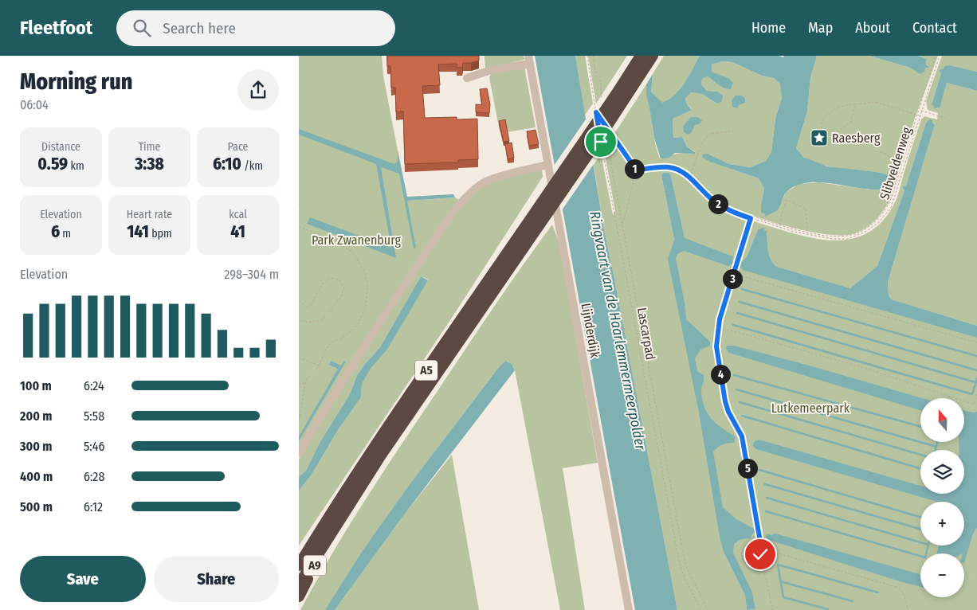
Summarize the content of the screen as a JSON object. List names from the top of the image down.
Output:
{
  "streets": {
    "highway": ["A5", "A9"],
    "street": ["Lijnderdijk"],
    "path": ["Slibveldenweg", "Lascarpad"]
  },
  "crossings": [
    ["A5", "A9"]
  ],
  "water": ["Ringvaart van de Haarlemmermeerpolder"],
  "parks": ["Park Zwanenburg", "Lutkemeerpark"],
  "places": {
    "place": ["Raesberg"]
  },
  "north": "top",
  "page": {
    "header": "Fleetfoot",
    "search": "Search here",
    "nav": [
      "Home",
      "Map",
      "About",
      "Contact"
    ],
    "heading": ["Morning run", "06:04"],
    "stats": [
      ["Distance", "0.59 km"],
      ["Time", "3:38"],
      ["Pace", "6:10 /km"],
      ["Elevation", "6 m"],
      ["Heart rate", "141 bpm"],
      ["kcal", "41"]
    ],
    "pins": [
      "1",
      "2",
      "3",
      "4",
      "5"
    ],
    "chart": ["Elevation", "298–304 m"],
    "list": [
      {
        "name": "100 m",
        "note": "6:24"
      },
      {
        "name": "200 m",
        "note": "5:58"
      },
      {
        "name": "300 m",
        "note": "5:46"
      },
      {
        "name": "400 m",
        "note": "6:28"
      },
      {
        "name": "500 m",
        "note": "6:12"
      }
    ],
    "map_buttons": ["+", "−"],
    "buttons": ["Save", "Share"]
  }
}
